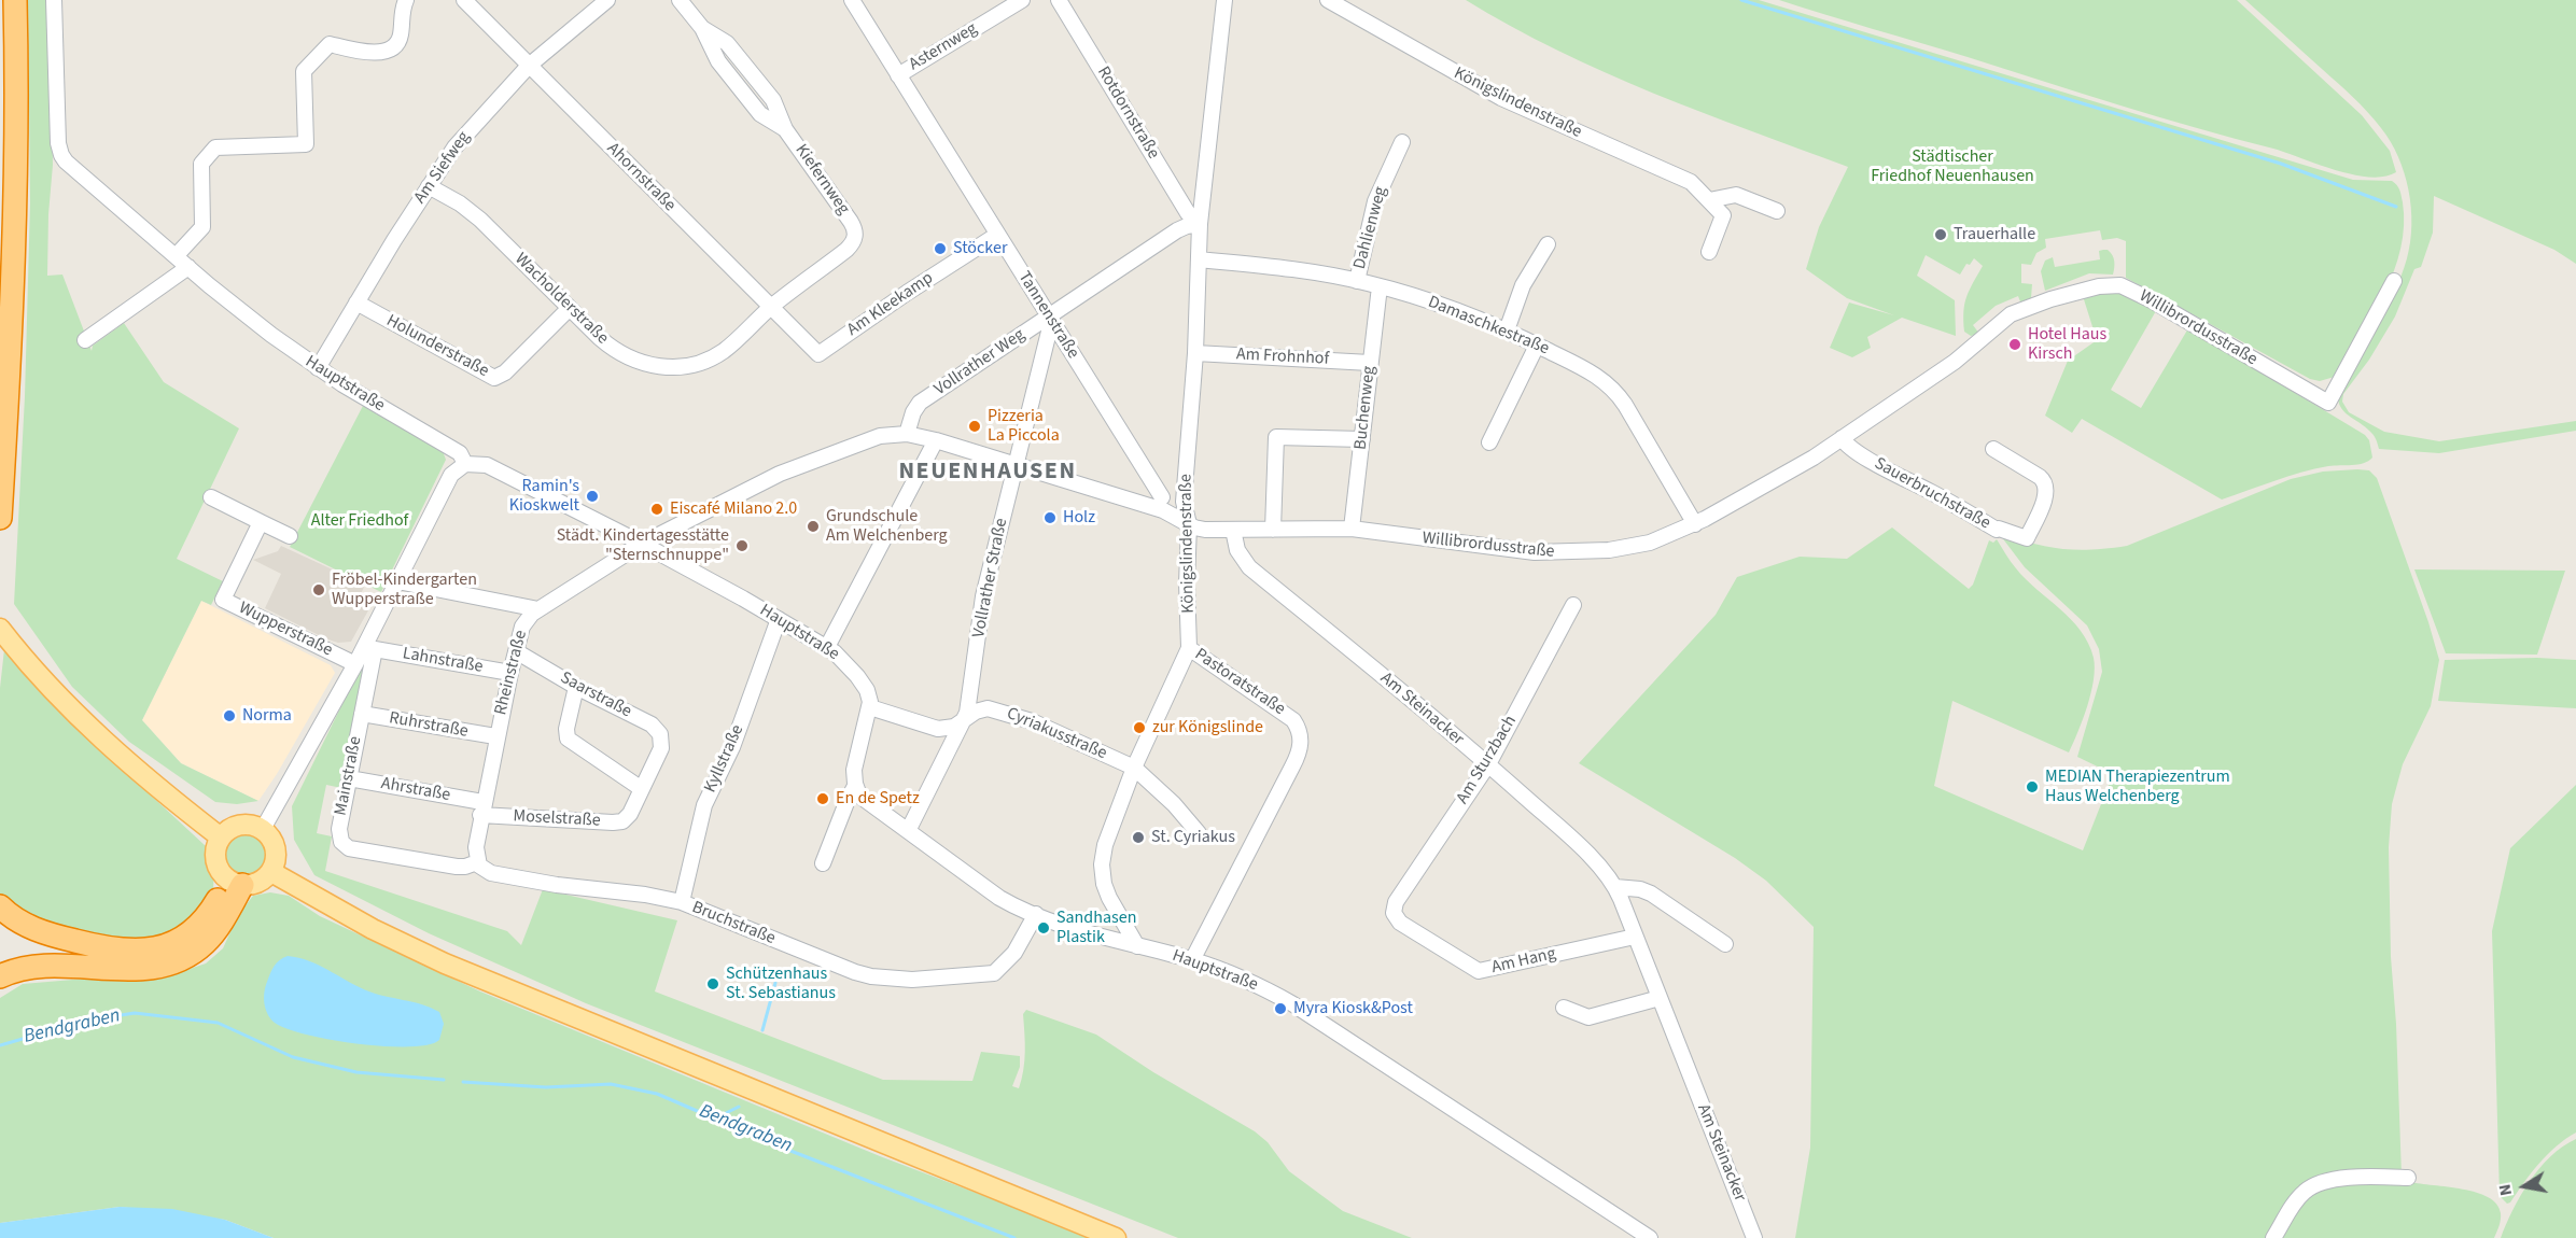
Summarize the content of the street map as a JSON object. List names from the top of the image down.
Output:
{
  "streets": {
    "street": [
      "Asternweg",
      "Königslindenstraße",
      "Rotdornstraße",
      "Am Siefweg",
      "Ahornstraße",
      "Kiefernweg",
      "Dahlienweg",
      "Wacholderstraße",
      "Am Kleekamp",
      "Tannenstraße",
      "Damaschkestraße",
      "Willibrordusstraße",
      "Holunderstraße",
      "Am Frohnhof",
      "Vollrather Weg",
      "Hauptstraße",
      "Buchenweg",
      "Sauerbruchstraße",
      "Vollrather Straße",
      "Wupperstraße",
      "Lahnstraße",
      "Rheinstraße",
      "Pastoratstraße",
      "Saarstraße",
      "Am Steinacker",
      "Ruhrstraße",
      "Cyriakusstraße",
      "Kyllstraße",
      "Am Sturzbach",
      "Mainstraße",
      "Ahrstraße",
      "Moselstraße",
      "Bruchstraße",
      "Am Hang"
    ]
  },
  "crossings": [
    ["Asternweg", "Tannenstraße"],
    ["Königslindenstraße", "Rotdornstraße"],
    ["Königslindenstraße", "Damaschkestraße"],
    ["Königslindenstraße", "Willibrordusstraße"],
    ["Königslindenstraße", "Am Frohnhof"],
    ["Königslindenstraße", "Vollrather Weg"],
    ["Königslindenstraße", "Hauptstraße"],
    ["Königslindenstraße", "Pastoratstraße"],
    ["Königslindenstraße", "Cyriakusstraße"],
    ["Rotdornstraße", "Vollrather Weg"],
    ["Am Siefweg", "Ahornstraße"],
    ["Am Siefweg", "Wacholderstraße"],
    ["Am Siefweg", "Holunderstraße"],
    ["Am Siefweg", "Hauptstraße"],
    ["Ahornstraße", "Kiefernweg"],
    ["Ahornstraße", "Wacholderstraße"],
    ["Ahornstraße", "Am Kleekamp"],
    ["Kiefernweg", "Wacholderstraße"],
    ["Dahlienweg", "Damaschkestraße"],
    ["Wacholderstraße", "Holunderstraße"],
    ["Am Kleekamp", "Tannenstraße"],
    ["Tannenstraße", "Vollrather Weg"],
    ["Tannenstraße", "Vollrather Straße"],
    ["Damaschkestraße", "Willibrordusstraße"],
    ["Damaschkestraße", "Buchenweg"],
    ["Willibrordusstraße", "Vollrather Weg"],
    ["Willibrordusstraße", "Hauptstraße"],
    ["Willibrordusstraße", "Buchenweg"],
    ["Willibrordusstraße", "Sauerbruchstraße"],
    ["Willibrordusstraße", "Vollrather Straße"],
    ["Willibrordusstraße", "Rheinstraße"],
    ["Willibrordusstraße", "Am Steinacker"],
    ["Am Frohnhof", "Buchenweg"],
    ["Vollrather Weg", "Vollrather Straße"],
    ["Hauptstraße", "Vollrather Straße"],
    ["Hauptstraße", "Wupperstraße"],
    ["Hauptstraße", "Rheinstraße"],
    ["Hauptstraße", "Pastoratstraße"],
    ["Hauptstraße", "Cyriakusstraße"],
    ["Hauptstraße", "Kyllstraße"],
    ["Hauptstraße", "Bruchstraße"],
    ["Vollrather Straße", "Cyriakusstraße"],
    ["Lahnstraße", "Rheinstraße"],
    ["Lahnstraße", "Mainstraße"],
    ["Rheinstraße", "Saarstraße"],
    ["Rheinstraße", "Ruhrstraße"],
    ["Rheinstraße", "Mainstraße"],
    ["Rheinstraße", "Ahrstraße"],
    ["Rheinstraße", "Moselstraße"],
    ["Rheinstraße", "Bruchstraße"],
    ["Saarstraße", "Moselstraße"],
    ["Am Steinacker", "Am Sturzbach"],
    ["Am Steinacker", "Am Hang"],
    ["Ruhrstraße", "Mainstraße"],
    ["Kyllstraße", "Bruchstraße"],
    ["Am Sturzbach", "Am Hang"],
    ["Mainstraße", "Ahrstraße"],
    ["Mainstraße", "Bruchstraße"],
    ["Ahrstraße", "Moselstraße"]
  ],
  "districts": ["NEUENHAUSEN"],
  "water": ["Bendgraben"],
  "parks": ["Städtischer Friedhof Neuenhausen", "Alter Friedhof"],
  "places": [
    "Trauerhalle",
    "Stöcker",
    "Hotel Haus Kirsch",
    "Pizzeria La Piccola",
    "Ramin's Kioskwelt",
    "Eiscafé Milano 2.0",
    "Holz",
    "Grundschule Am Welchenberg",
    "Städt. Kindertagesstätte \"Sternschnuppe\"",
    "Fröbel-Kindergarten Wupperstraße",
    "Norma",
    "zur Königslinde",
    "MEDIAN Therapiezentrum Haus Welchenberg",
    "En de Spetz",
    "St. Cyriakus",
    "Sandhasen Plastik",
    "Schützenhaus St. Sebastianus",
    "Myra Kiosk&Post"
  ],
  "north": "left"
}
